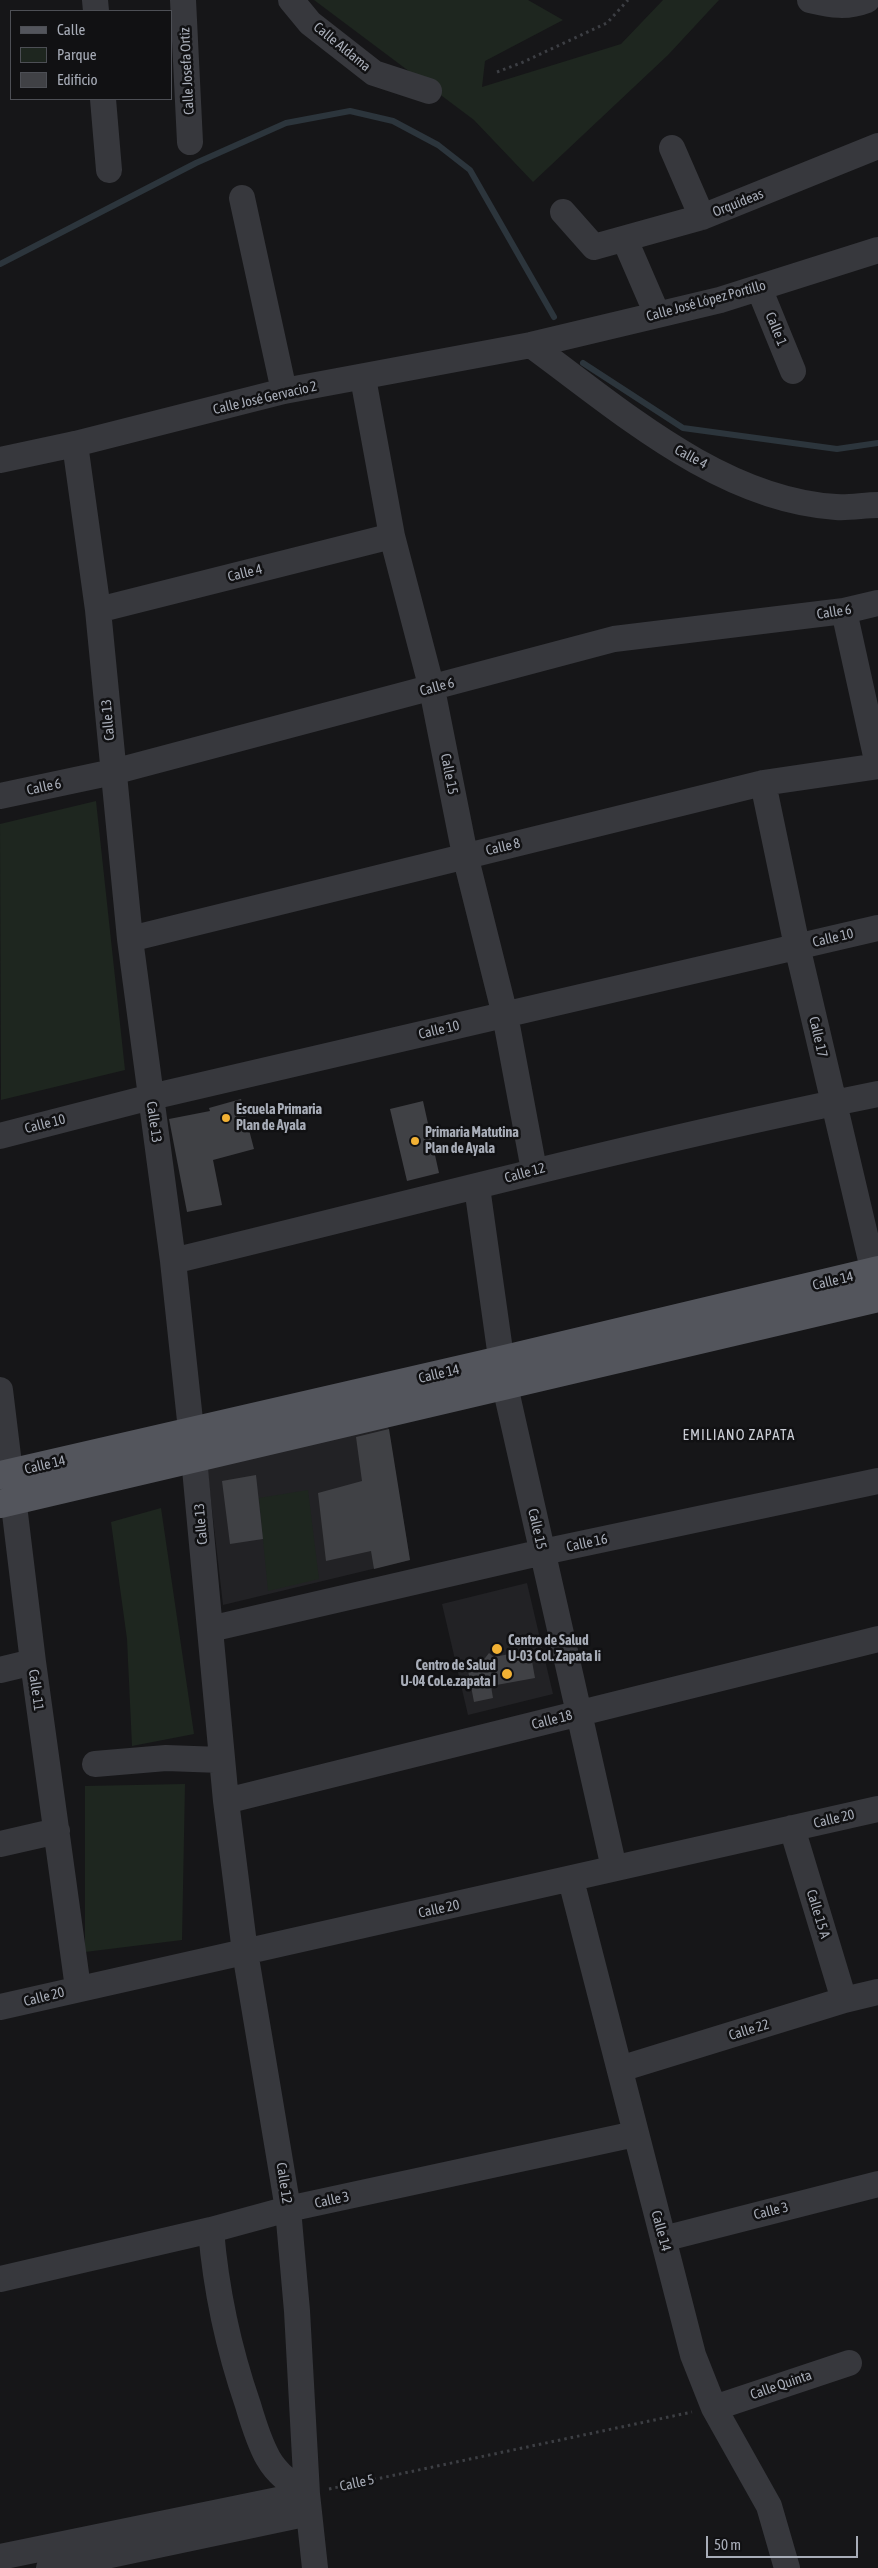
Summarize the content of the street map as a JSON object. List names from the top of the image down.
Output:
{
  "streets": {
    "main road": ["Calle 14"],
    "street": [
      "Calle Aldama",
      "Calle Josefa Ortiz",
      "Orquídeas",
      "Calle José López Portillo",
      "Calle 1",
      "Calle José Gervacio 2",
      "Calle 4",
      "Calle 6",
      "Calle 13",
      "Calle 15",
      "Calle 8",
      "Calle 10",
      "Calle 17",
      "Calle 12",
      "Calle 16",
      "Calle 11",
      "Calle 18",
      "Calle 20",
      "Calle 15 A",
      "Calle 22",
      "Calle 3",
      "Calle Quinta"
    ],
    "path": ["Calle 5"]
  },
  "crossings": [
    ["Calle José López Portillo", "Calle 1"],
    ["Calle José López Portillo", "Calle José Gervacio 2"],
    ["Calle José López Portillo", "Calle 4"],
    ["Calle José Gervacio 2", "Calle 4"],
    ["Calle José Gervacio 2", "Calle 13"],
    ["Calle José Gervacio 2", "Calle 15"],
    ["Calle 4", "Calle 13"],
    ["Calle 4", "Calle 15"],
    ["Calle 6", "Calle 13"],
    ["Calle 6", "Calle 15"],
    ["Calle 13", "Calle 8"],
    ["Calle 13", "Calle 10"],
    ["Calle 13", "Calle 12"],
    ["Calle 13", "Calle 14"],
    ["Calle 13", "Calle 16"],
    ["Calle 13", "Calle 18"],
    ["Calle 15", "Calle 8"],
    ["Calle 15", "Calle 10"],
    ["Calle 15", "Calle 12"],
    ["Calle 15", "Calle 14"],
    ["Calle 15", "Calle 16"],
    ["Calle 15", "Calle 18"],
    ["Calle 15", "Calle 20"],
    ["Calle 8", "Calle 17"],
    ["Calle 10", "Calle 17"],
    ["Calle 17", "Calle 12"],
    ["Calle 17", "Calle 14"],
    ["Calle 12", "Calle 18"],
    ["Calle 12", "Calle 20"],
    ["Calle 12", "Calle 3"],
    ["Calle 12", "Calle 5"],
    ["Calle 14", "Calle 11"],
    ["Calle 14", "Calle 20"],
    ["Calle 14", "Calle 22"],
    ["Calle 14", "Calle 3"],
    ["Calle 14", "Calle Quinta"],
    ["Calle 14", "Calle 5"],
    ["Calle 11", "Calle 20"],
    ["Calle 20", "Calle 15 A"],
    ["Calle 15 A", "Calle 22"],
    ["Calle Quinta", "Calle 5"]
  ],
  "districts": ["EMILIANO ZAPATA"],
  "places": [
    "Escuela Primaria Plan de Ayala",
    "Primaria Matutina Plan de Ayala",
    "Centro de Salud U-03 Col. Zapata Ii",
    "Centro de Salud U-04 Col.e.zapata I"
  ],
  "legend": ["Calle", "Parque", "Edificio"],
  "scale_bar": "50 m"
}
